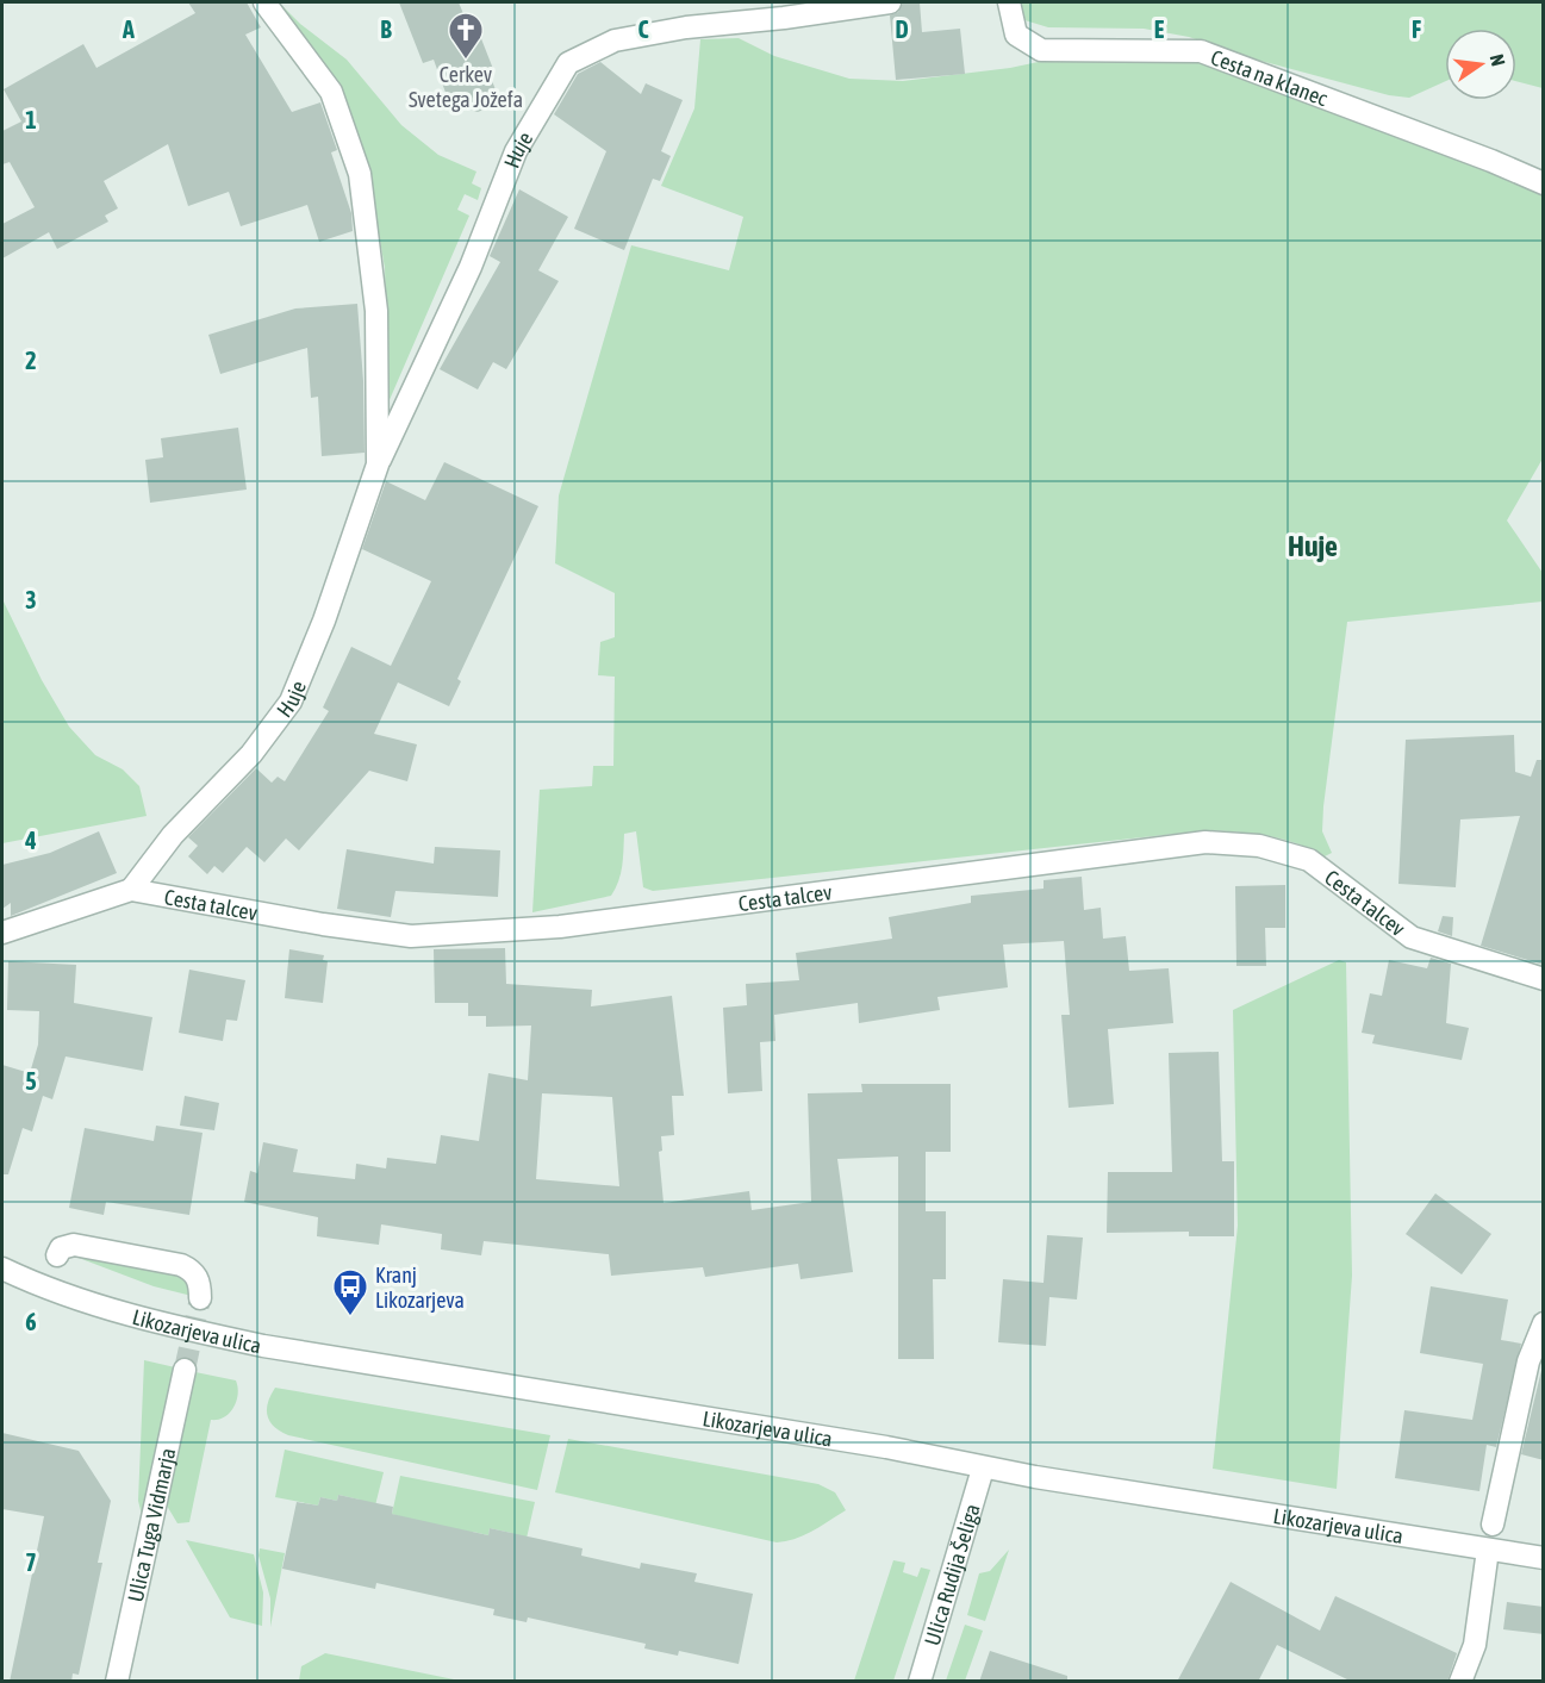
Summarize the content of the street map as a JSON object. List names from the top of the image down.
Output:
{
  "streets": {
    "street": [
      "Cesta na klanec",
      "Huje",
      "Cesta talcev",
      "Likozarjeva ulica",
      "Ulica Tuga Vidmarja",
      "Ulica Rudija Šeliga"
    ]
  },
  "crossings": [
    ["Huje", "Cesta talcev"],
    ["Likozarjeva ulica", "Ulica Rudija Šeliga"]
  ],
  "districts": ["Huje"],
  "places": {
    "church": ["Cerkev Svetega Jožefa"],
    "bus stop": ["Kranj Likozarjeva"]
  },
  "north": "right",
  "grid": {
    "columns": [
      "A",
      "B",
      "C",
      "D",
      "E",
      "F"
    ],
    "rows": [
      "1",
      "2",
      "3",
      "4",
      "5",
      "6",
      "7"
    ]
  }
}
